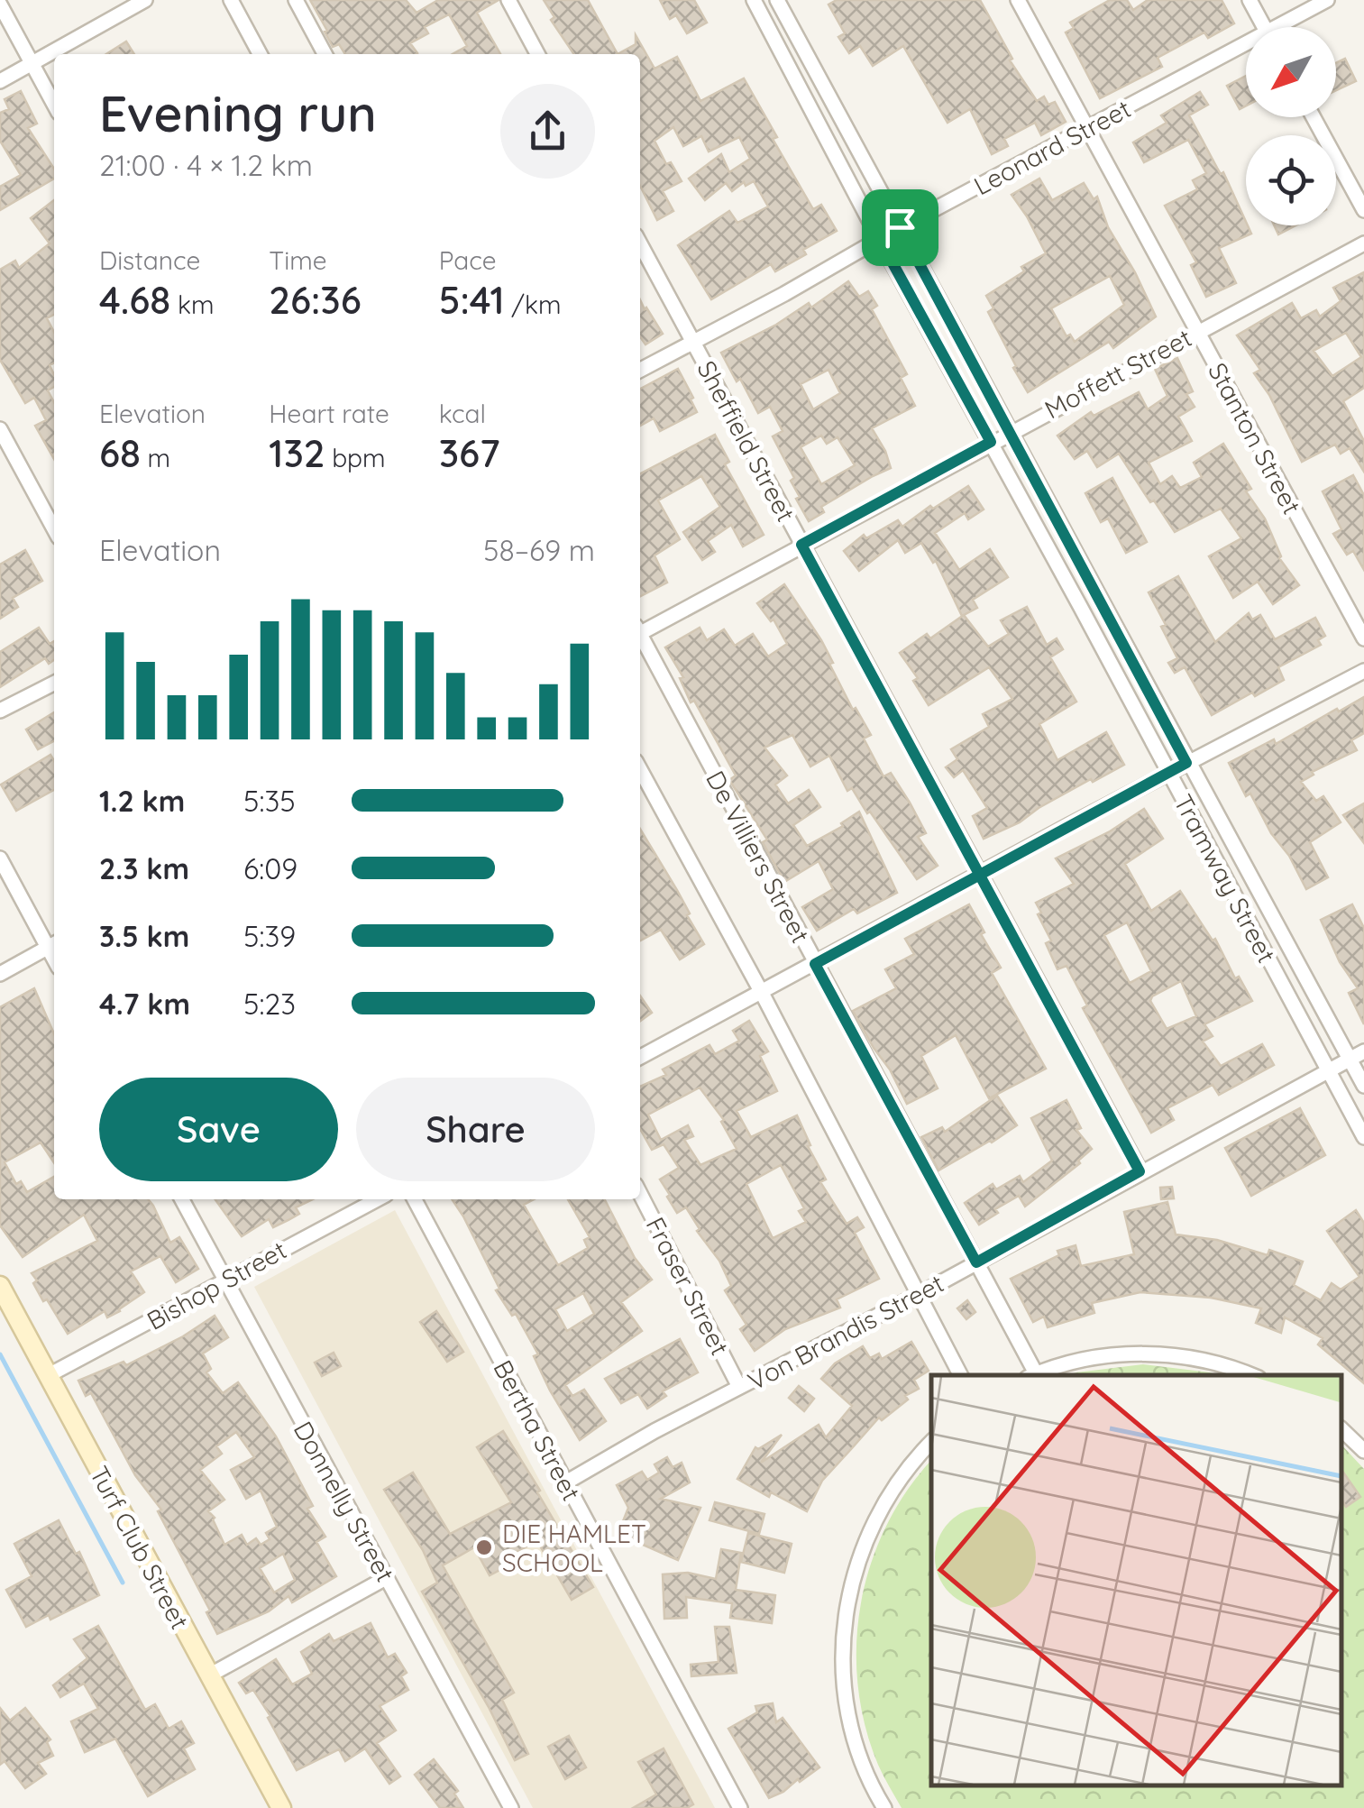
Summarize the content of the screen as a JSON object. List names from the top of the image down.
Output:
{
  "streets": {
    "main road": ["Turf Club Street"],
    "street": [
      "Leonard Street",
      "Moffett Street",
      "Stanton Street",
      "Sheffield Street",
      "De Villiers Street",
      "Tramway Street",
      "Bishop Street",
      "Fraser Street",
      "Von Brandis Street",
      "Bertha Street",
      "Donnelly Street"
    ]
  },
  "crossings": [
    ["Leonard Street", "Stanton Street"],
    ["Leonard Street", "Sheffield Street"],
    ["Leonard Street", "Tramway Street"],
    ["Moffett Street", "Stanton Street"],
    ["Moffett Street", "Sheffield Street"],
    ["Moffett Street", "Tramway Street"],
    ["Sheffield Street", "Von Brandis Street"],
    ["De Villiers Street", "Von Brandis Street"],
    ["Tramway Street", "Von Brandis Street"],
    ["Bishop Street", "Donnelly Street"],
    ["Bishop Street", "Turf Club Street"],
    ["Fraser Street", "Von Brandis Street"],
    ["Von Brandis Street", "Bertha Street"]
  ],
  "places": ["DIE HAMLET SCHOOL"],
  "north": "bottom left",
  "page": {
    "heading": ["Evening run", "21:00 · 4 × 1.2 km"],
    "stats": [
      ["Distance", "4.68 km"],
      ["Time", "26:36"],
      ["Pace", "5:41 /km"],
      ["Elevation", "68 m"],
      ["Heart rate", "132 bpm"],
      ["kcal", "367"]
    ],
    "chart": ["Elevation", "58–69 m"],
    "list": [
      {
        "name": "1.2 km",
        "note": "5:35"
      },
      {
        "name": "2.3 km",
        "note": "6:09"
      },
      {
        "name": "3.5 km",
        "note": "5:39"
      },
      {
        "name": "4.7 km",
        "note": "5:23"
      }
    ],
    "buttons": ["Save", "Share"]
  }
}
